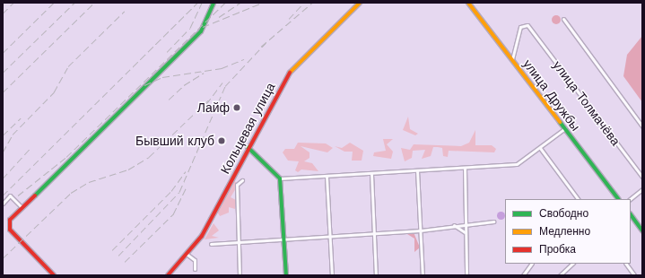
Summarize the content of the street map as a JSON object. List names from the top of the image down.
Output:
{
  "streets": {
    "street": ["улица Дружбы", "улица Толмачёва", "Кольцевая улица"]
  },
  "crossings": [
    ["улица Дружбы", "улица Толмачёва"]
  ],
  "places": ["Лайф", "Бывший клуб"],
  "legend": ["Свободно", "Медленно", "Пробка"]
}
